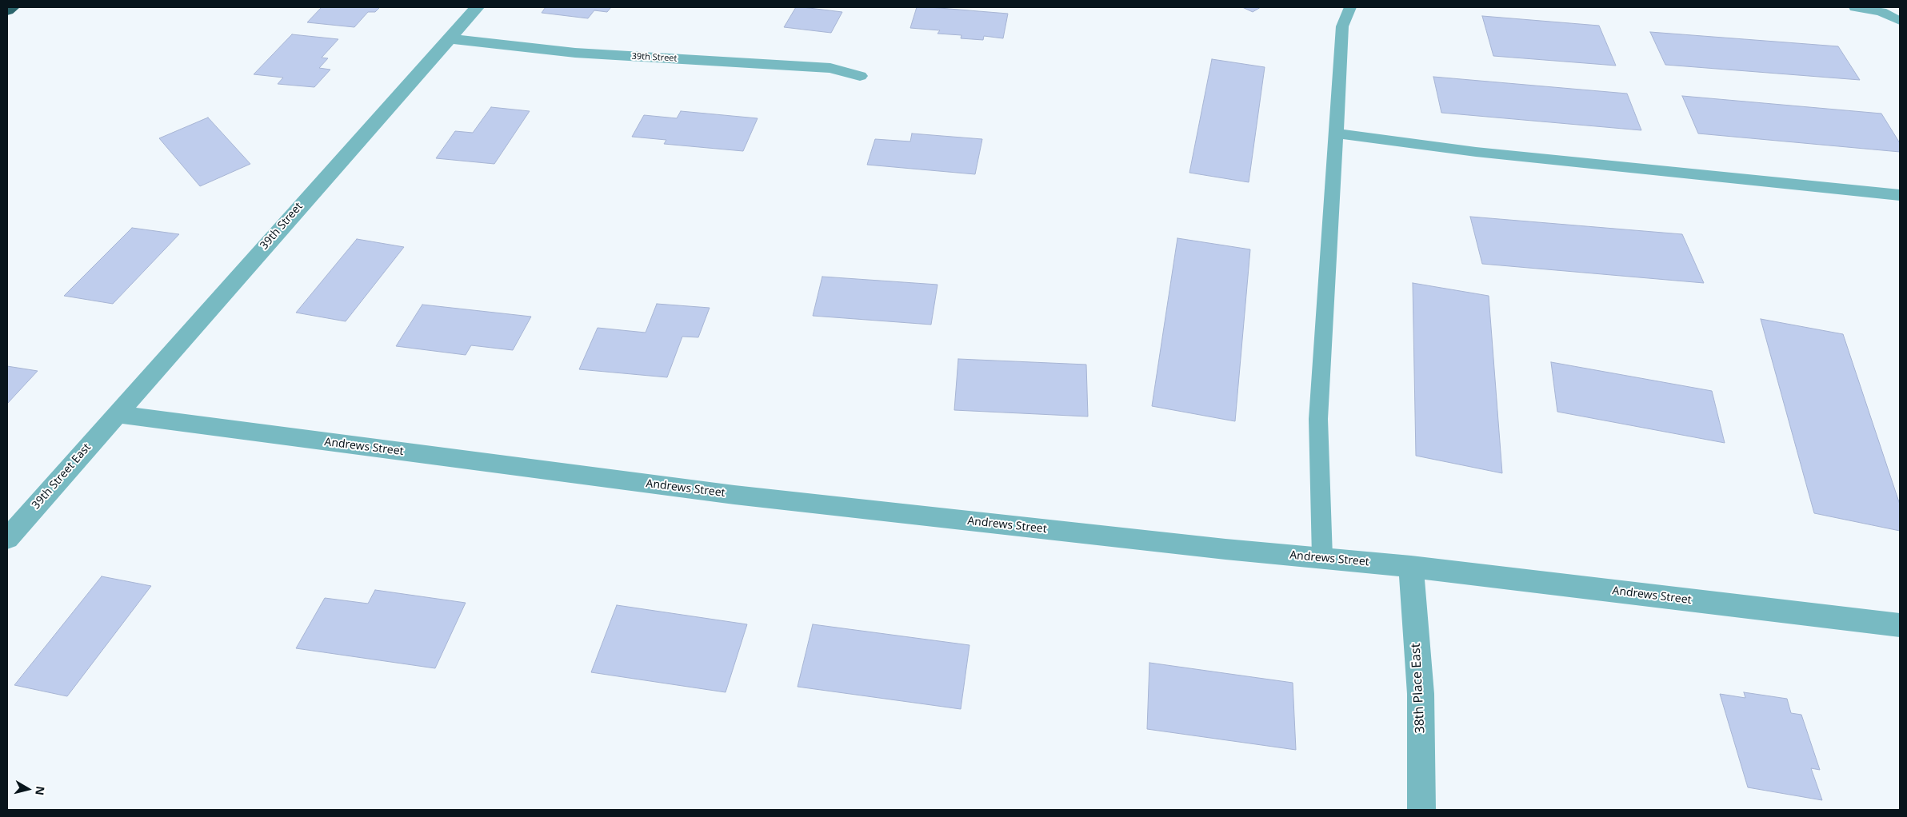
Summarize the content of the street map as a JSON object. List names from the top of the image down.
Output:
{
  "streets": {
    "street": [
      "39th Street",
      "Andrews Street",
      "39th Street East",
      "38th Place East"
    ]
  },
  "crossings": [
    ["39th Street", "Andrews Street"],
    ["39th Street", "39th Street East"],
    ["Andrews Street", "39th Street East"],
    ["Andrews Street", "38th Place East"]
  ],
  "north": "right"
}
